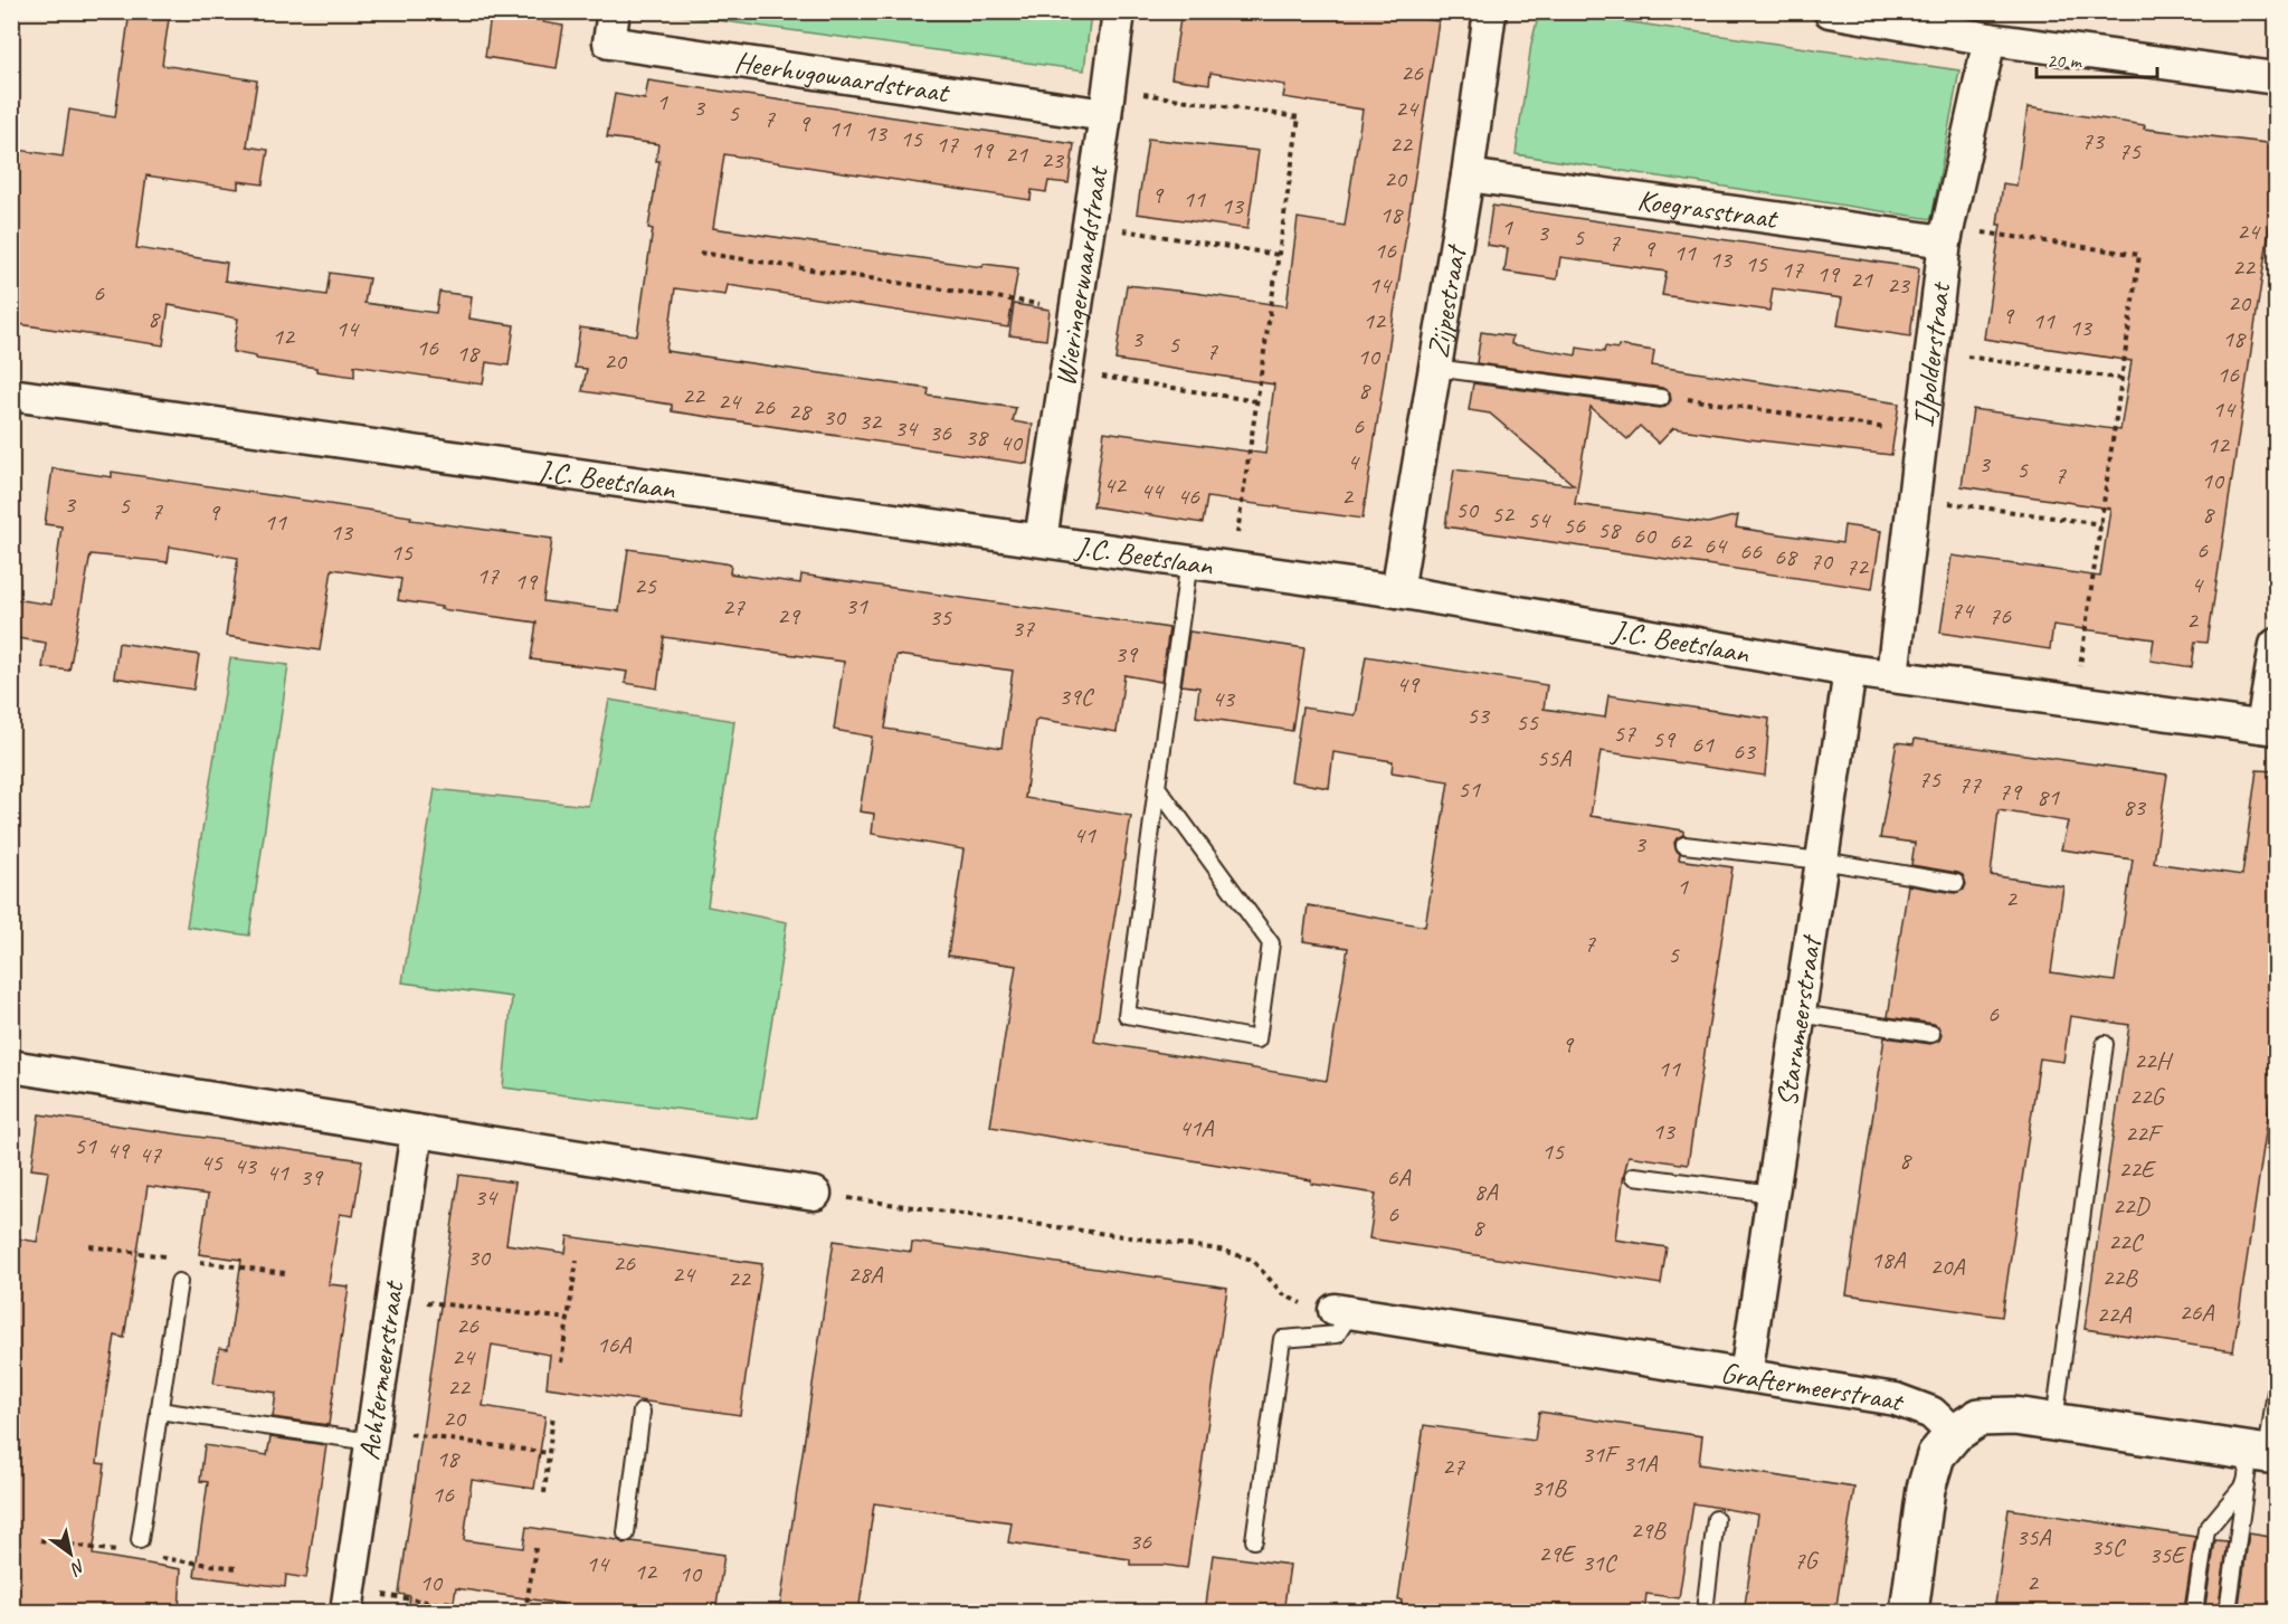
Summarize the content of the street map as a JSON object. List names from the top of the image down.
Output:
{
  "streets": {
    "street": [
      "Heerhugowaardstraat",
      "Koegrasstraat",
      "Wieringerwaardstraat",
      "Zijpestraat",
      "IJpolderstraat",
      "J.C. Beetslaan",
      "Starnmeerstraat",
      "Achtermeerstraat",
      "Graftermeerstraat"
    ]
  },
  "crossings": [
    ["Heerhugowaardstraat", "Wieringerwaardstraat"],
    ["Koegrasstraat", "Zijpestraat"],
    ["Koegrasstraat", "IJpolderstraat"],
    ["Wieringerwaardstraat", "J.C. Beetslaan"],
    ["Zijpestraat", "J.C. Beetslaan"],
    ["IJpolderstraat", "J.C. Beetslaan"],
    ["J.C. Beetslaan", "Starnmeerstraat"],
    ["Starnmeerstraat", "Graftermeerstraat"]
  ],
  "house_numbers": [
    "26",
    "1",
    "3",
    "24",
    "5",
    "7",
    "9",
    "11",
    "13",
    "15",
    "73",
    "17",
    "22",
    "19",
    "75",
    "21",
    "23",
    "20",
    "9",
    "11",
    "13",
    "18",
    "1",
    "24",
    "3",
    "5",
    "7",
    "9",
    "16",
    "11",
    "13",
    "15",
    "22",
    "17",
    "19",
    "21",
    "14",
    "23",
    "6",
    "20",
    "9",
    "8",
    "12",
    "11",
    "13",
    "14",
    "12",
    "3",
    "18",
    "5",
    "16",
    "7",
    "18",
    "10",
    "20",
    "16",
    "8",
    "22",
    "24",
    "26",
    "14",
    "28",
    "30",
    "32",
    "6",
    "34",
    "36",
    "38",
    "40",
    "12",
    "4",
    "3",
    "5",
    "7",
    "10",
    "42",
    "44",
    "46",
    "2",
    "3",
    "5",
    "50",
    "7",
    "9",
    "52",
    "8",
    "54",
    "11",
    "56",
    "58",
    "13",
    "60",
    "62",
    "64",
    "6",
    "66",
    "15",
    "68",
    "70",
    "72",
    "17",
    "19",
    "4",
    "25",
    "31",
    "27",
    "74",
    "29",
    "76",
    "35",
    "2",
    "37",
    "39",
    "49",
    "39C",
    "43",
    "53",
    "55",
    "57",
    "59",
    "61",
    "63",
    "55A",
    "75",
    "77",
    "51",
    "79",
    "81",
    "83",
    "41",
    "3",
    "1",
    "2",
    "7",
    "5",
    "6",
    "9",
    "22H",
    "11",
    "22G",
    "41A",
    "13",
    "22F",
    "51",
    "49",
    "15",
    "47",
    "8",
    "45",
    "43",
    "22E",
    "41",
    "39",
    "6A",
    "8A",
    "34",
    "22D",
    "6",
    "8",
    "22C",
    "30",
    "18A",
    "26",
    "20A",
    "24",
    "28A",
    "22B",
    "22",
    "26A",
    "22A",
    "26",
    "16A",
    "24",
    "22",
    "20",
    "31F",
    "18",
    "31A",
    "27",
    "31B",
    "16",
    "29B",
    "35A",
    "36",
    "35C",
    "29E",
    "35E",
    "7G",
    "31C",
    "14",
    "12",
    "10",
    "10",
    "2"
  ],
  "scale_bar": "20 m",
  "north": "bottom right"
}
